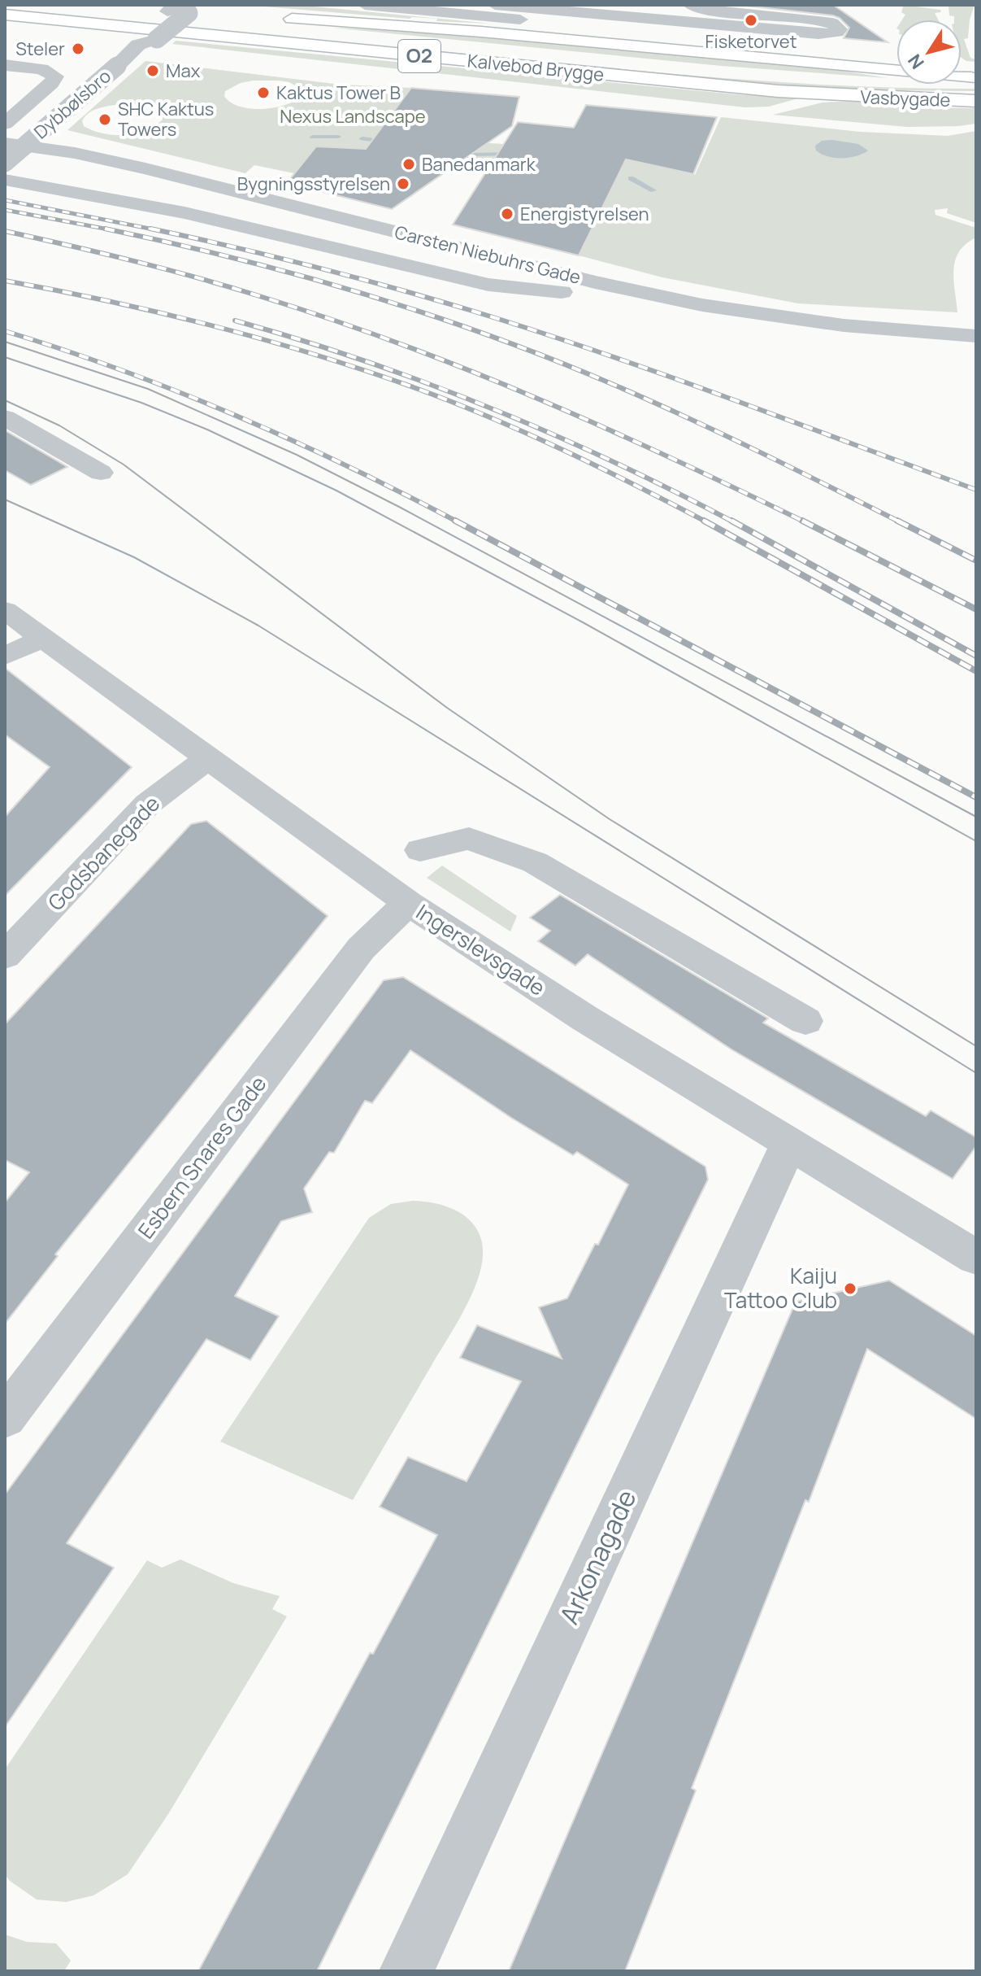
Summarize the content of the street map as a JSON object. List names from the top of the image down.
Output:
{
  "streets": {
    "main road": ["O2", "Kalvebod Brygge", "Vasbygade"],
    "street": [
      "Dybbølsbro",
      "Carsten Niebuhrs Gade",
      "Godsbanegade",
      "Ingerslevsgade",
      "Esbern Snares Gade",
      "Arkonagade"
    ]
  },
  "crossings": [
    ["Kalvebod Brygge", "Vasbygade"],
    ["Godsbanegade", "Ingerslevsgade"],
    ["Ingerslevsgade", "Esbern Snares Gade"],
    ["Ingerslevsgade", "Arkonagade"]
  ],
  "parks": ["Nexus Landscape"],
  "places": [
    "Fisketorvet",
    "Steler",
    "Max",
    "Kaktus Tower B",
    "SHC Kaktus Towers",
    "Banedanmark",
    "Bygningsstyrelsen",
    "Energistyrelsen",
    "Kaiju Tattoo Club"
  ],
  "north": "bottom left"
}
